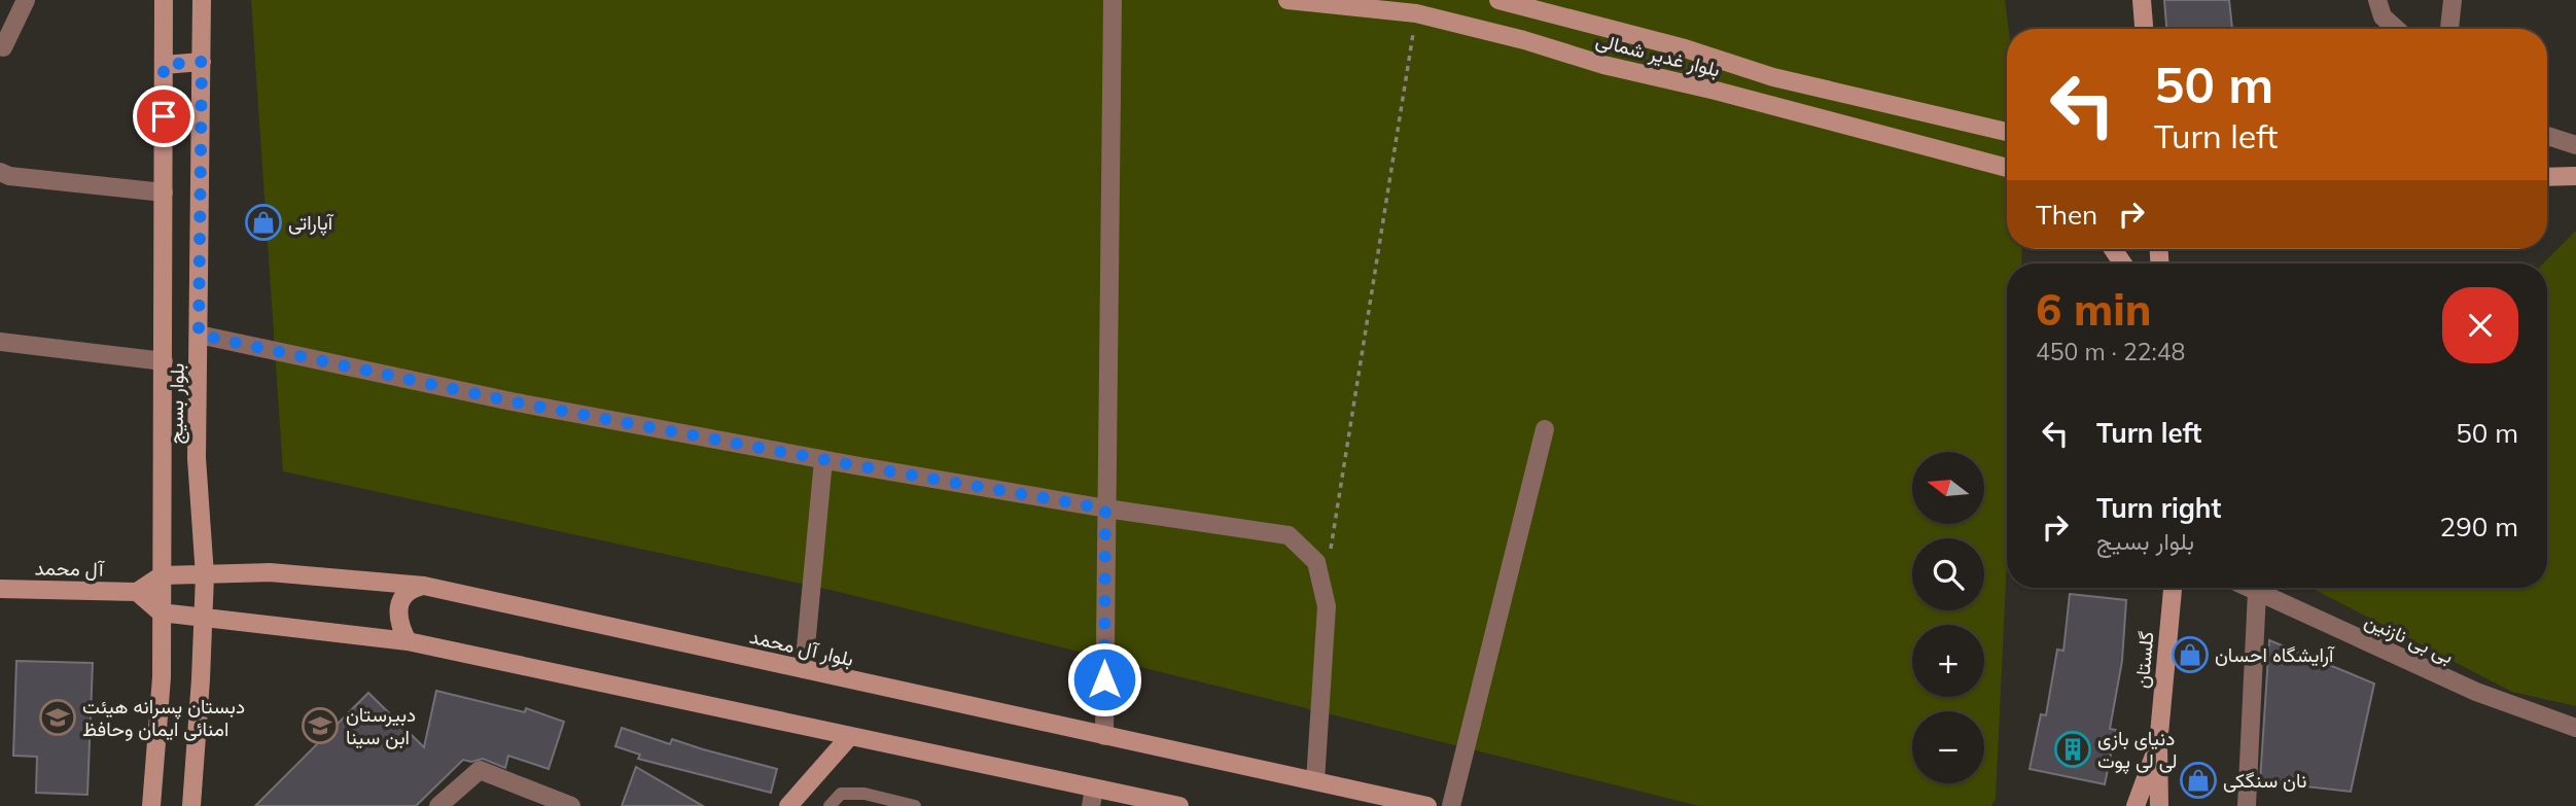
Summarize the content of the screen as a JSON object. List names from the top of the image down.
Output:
{
  "streets": {
    "main road": [
      "بلوار غدیر شمالی",
      "بلوار بسیج",
      "آل محمد",
      "بلوار آل محمد",
      "گلستان"
    ],
    "street": ["بی بی نازنین"]
  },
  "crossings": [
    ["بلوار بسیج", "بلوار آل محمد"]
  ],
  "places": {
    "shop": ["آپاراتی", "آرایشگاه احسان", "نان سنگکی"],
    "school or university": ["دبستان پسرانه هیئت امنائی ایمان وحافظ", "دبیرستان ابن سینا"],
    "building": ["دنیای بازی لی لی پوت"]
  },
  "north": "left",
  "page": {
    "turn": ["50 m", "Turn left"],
    "then": "Then",
    "heading": ["6 min", "450 m · 22:48"],
    "list": [
      {
        "name": "Turn left",
        "value": "50 m"
      },
      {
        "name": "Turn right",
        "note": "بلوار بسیج",
        "value": "290 m"
      }
    ],
    "map_buttons": ["+", "−"]
  }
}
